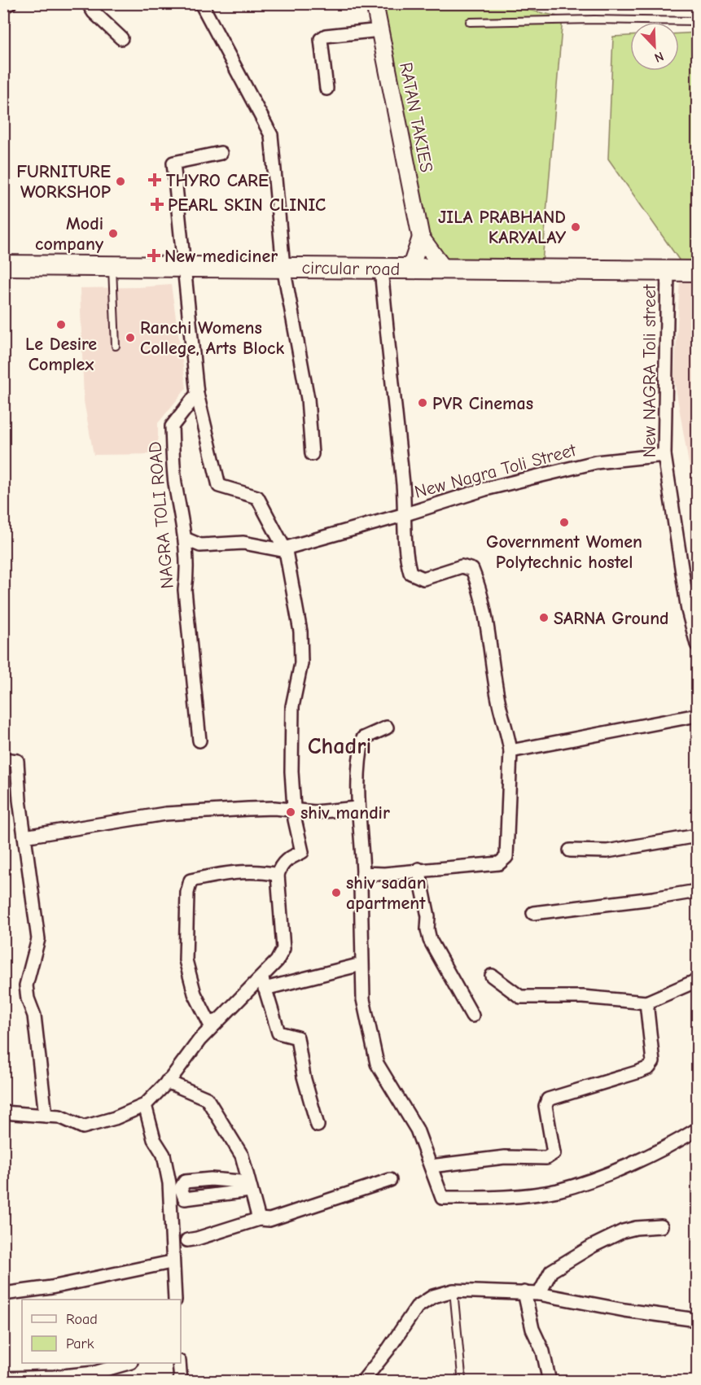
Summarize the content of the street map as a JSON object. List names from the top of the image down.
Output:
{
  "streets": {
    "main road": ["circular road"],
    "street": [
      "RATAN TAKIES",
      "New NAGRA Toli street",
      "New Nagra Toli Street",
      "NAGRA TOLI ROAD"
    ]
  },
  "crossings": [
    ["RATAN TAKIES", "circular road"],
    ["circular road", "New NAGRA Toli street"],
    ["circular road", "New Nagra Toli Street"],
    ["New NAGRA Toli street", "New Nagra Toli Street"]
  ],
  "districts": ["Chadri"],
  "places": {
    "health": ["THYRO CARE", "PEARL SKIN CLINIC", "New mediciner"],
    "other": [
      "FURNITURE WORKSHOP",
      "JILA PRABHAND KARYALAY",
      "Modi company",
      "Le Desire Complex",
      "Ranchi Womens College, Arts Block",
      "PVR Cinemas",
      "Government Women Polytechnic hostel",
      "SARNA Ground",
      "shiv mandir",
      "shiv sadan apartment"
    ]
  },
  "legend": ["Road", "Park"],
  "north": "bottom right"
}
